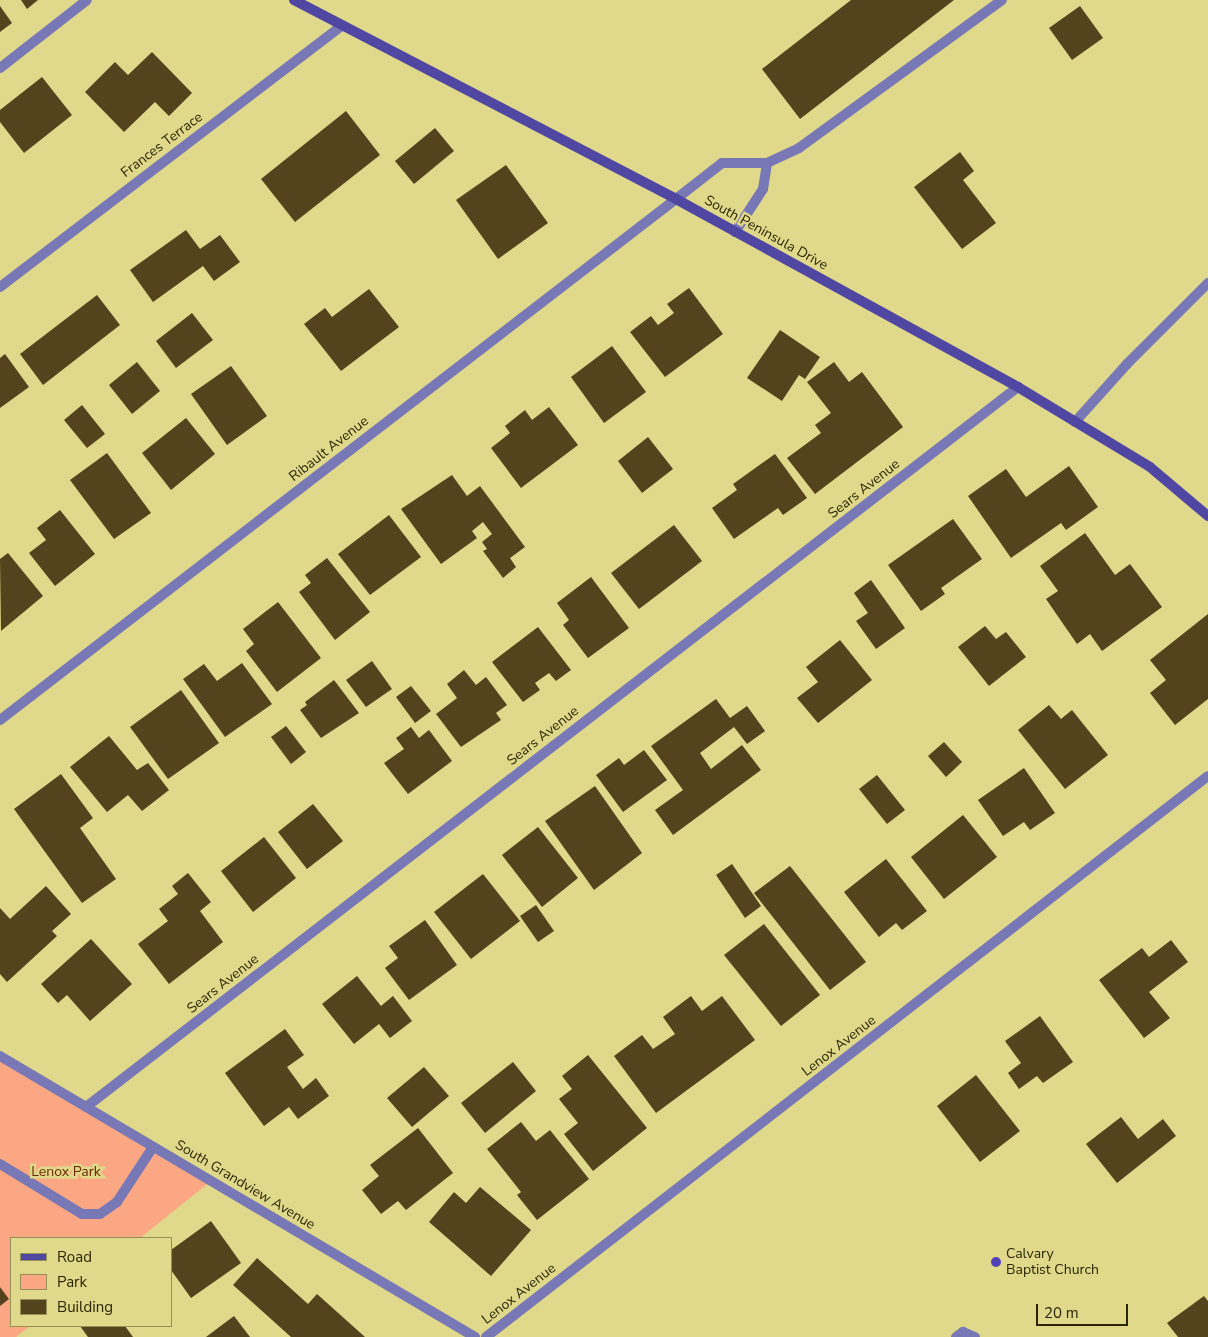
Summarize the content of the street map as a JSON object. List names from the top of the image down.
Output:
{
  "streets": {
    "main road": ["South Peninsula Drive"],
    "street": [
      "Frances Terrace",
      "Ribault Avenue",
      "Sears Avenue",
      "Lenox Avenue",
      "South Grandview Avenue"
    ]
  },
  "crossings": [
    ["Frances Terrace", "South Peninsula Drive"],
    ["South Peninsula Drive", "Ribault Avenue"],
    ["South Peninsula Drive", "Sears Avenue"],
    ["Sears Avenue", "South Grandview Avenue"]
  ],
  "parks": ["Lenox Park"],
  "places": ["Calvary Baptist Church"],
  "legend": ["Road", "Park", "Building"],
  "scale_bar": "20 m"
}
